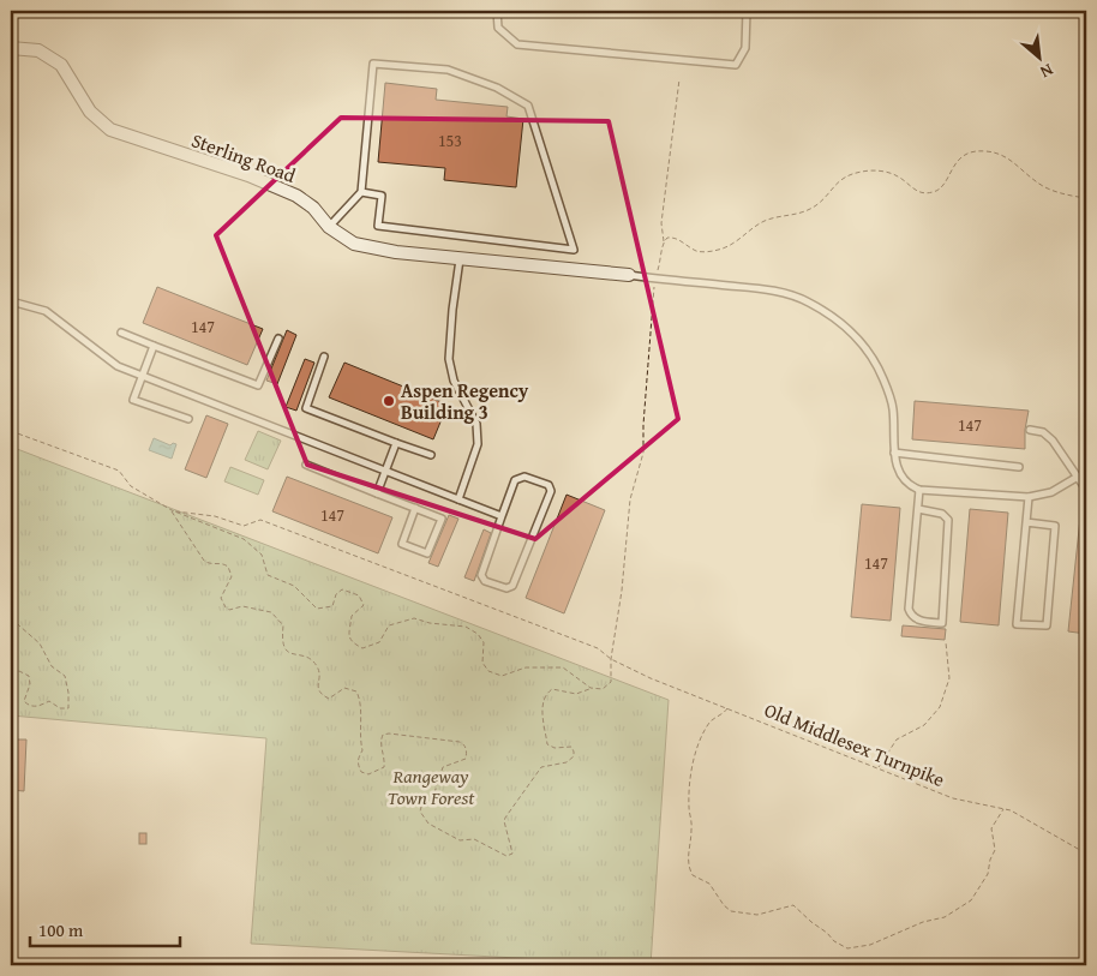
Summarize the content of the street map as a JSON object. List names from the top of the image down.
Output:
{
  "streets": {
    "street": ["Sterling Road"],
    "path": ["Old Middlesex Turnpike"]
  },
  "parks": ["Rangeway Town Forest"],
  "places": ["Aspen Regency Building 3"],
  "house_numbers": [
    "153",
    "147",
    "147",
    "147",
    "147"
  ],
  "scale_bar": "100 m",
  "north": "bottom right"
}
